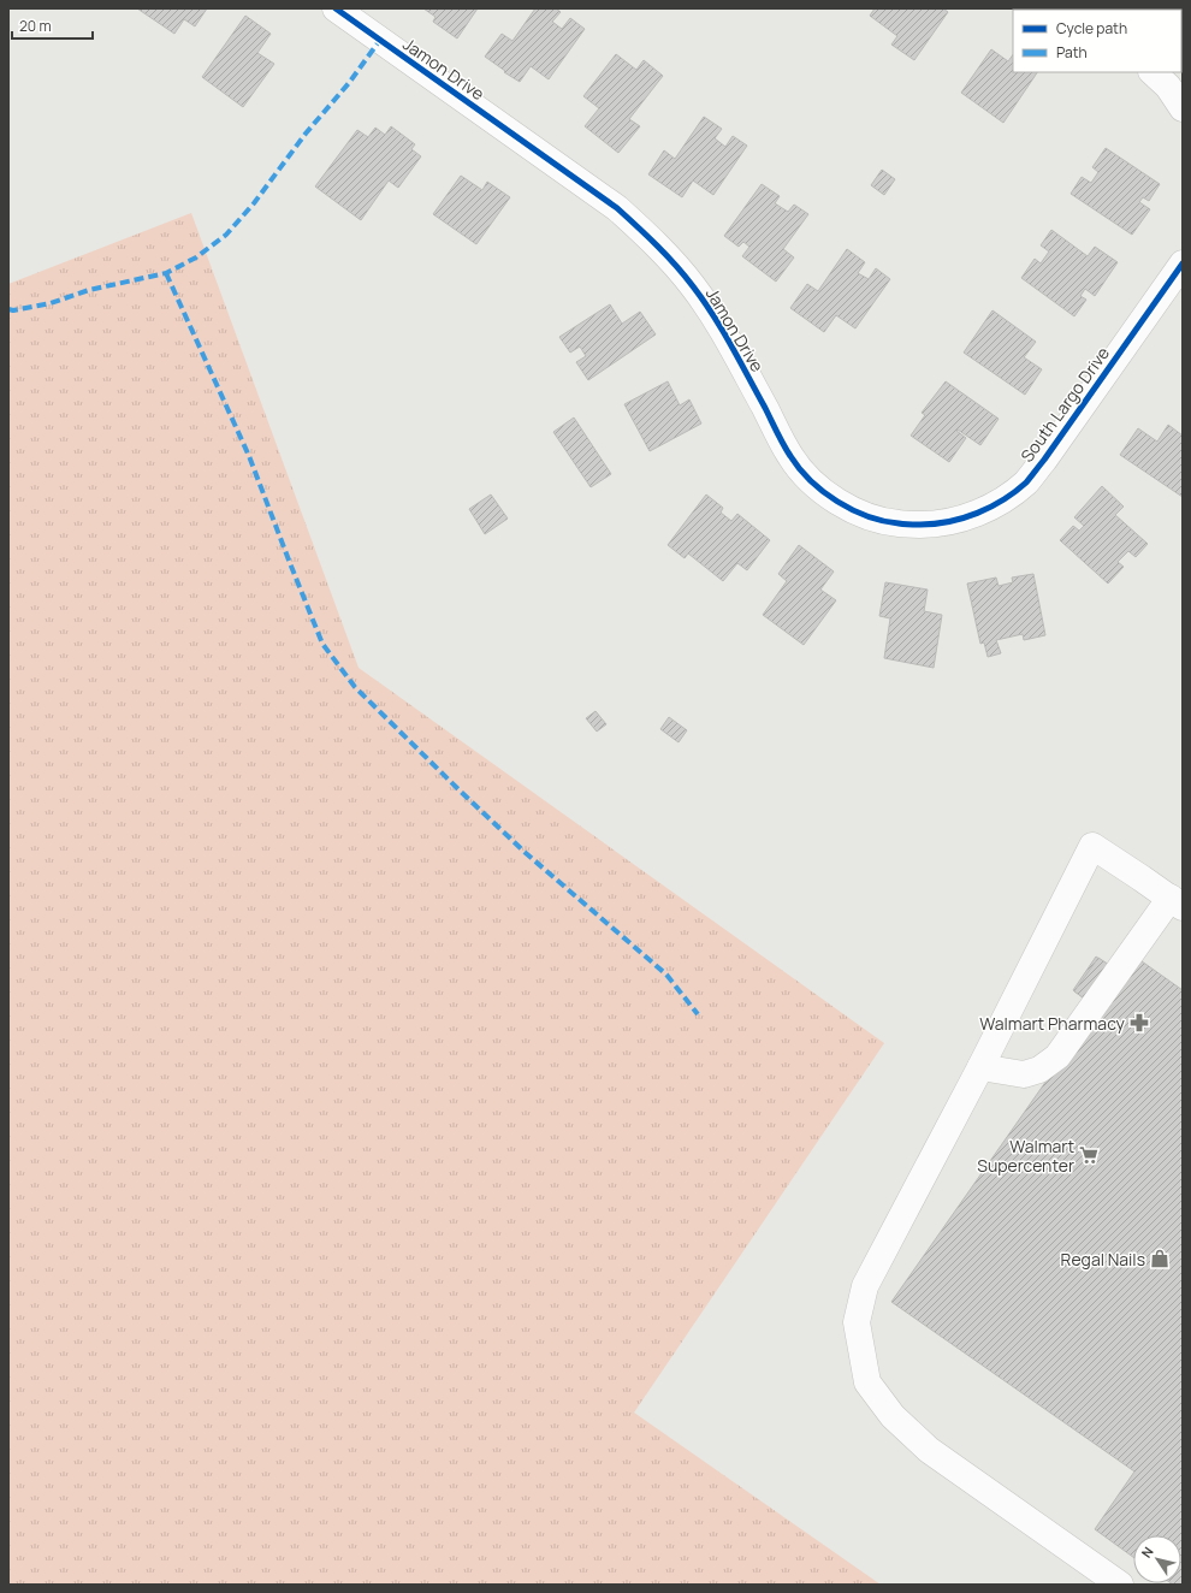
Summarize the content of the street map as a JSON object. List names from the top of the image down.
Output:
{
  "streets": {
    "street": ["Jamon Drive", "South Largo Drive"]
  },
  "crossings": [
    ["Jamon Drive", "South Largo Drive"]
  ],
  "places": {
    "pharmacy": ["Walmart Pharmacy"],
    "supermarket": ["Walmart Supercenter"],
    "shop": ["Regal Nails"]
  },
  "legend": ["Cycle path", "Path"],
  "scale_bar": "20 m",
  "north": "top left"
}
